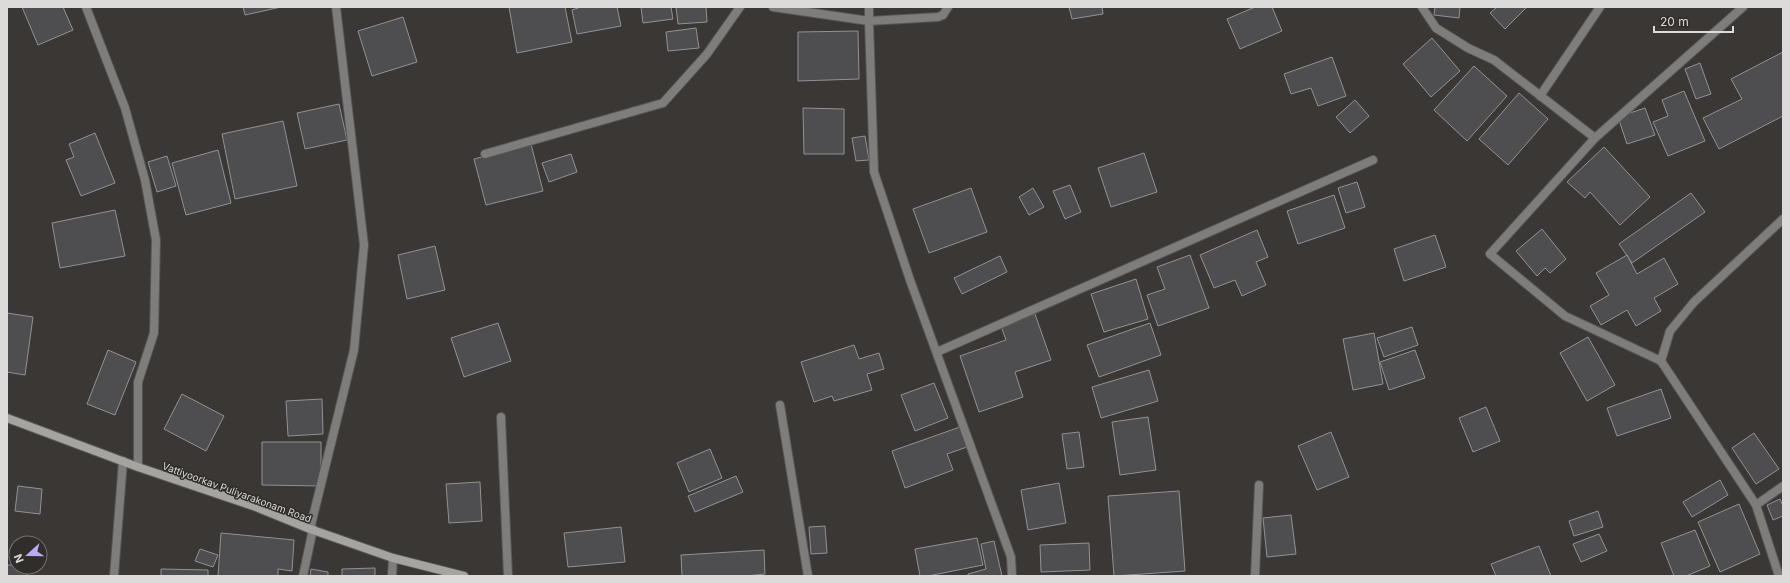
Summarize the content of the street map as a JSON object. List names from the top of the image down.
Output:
{
  "streets": {
    "main road": ["Vattiyoorkav Puliyarakonam Road"]
  },
  "scale_bar": "20 m",
  "north": "left"
}
